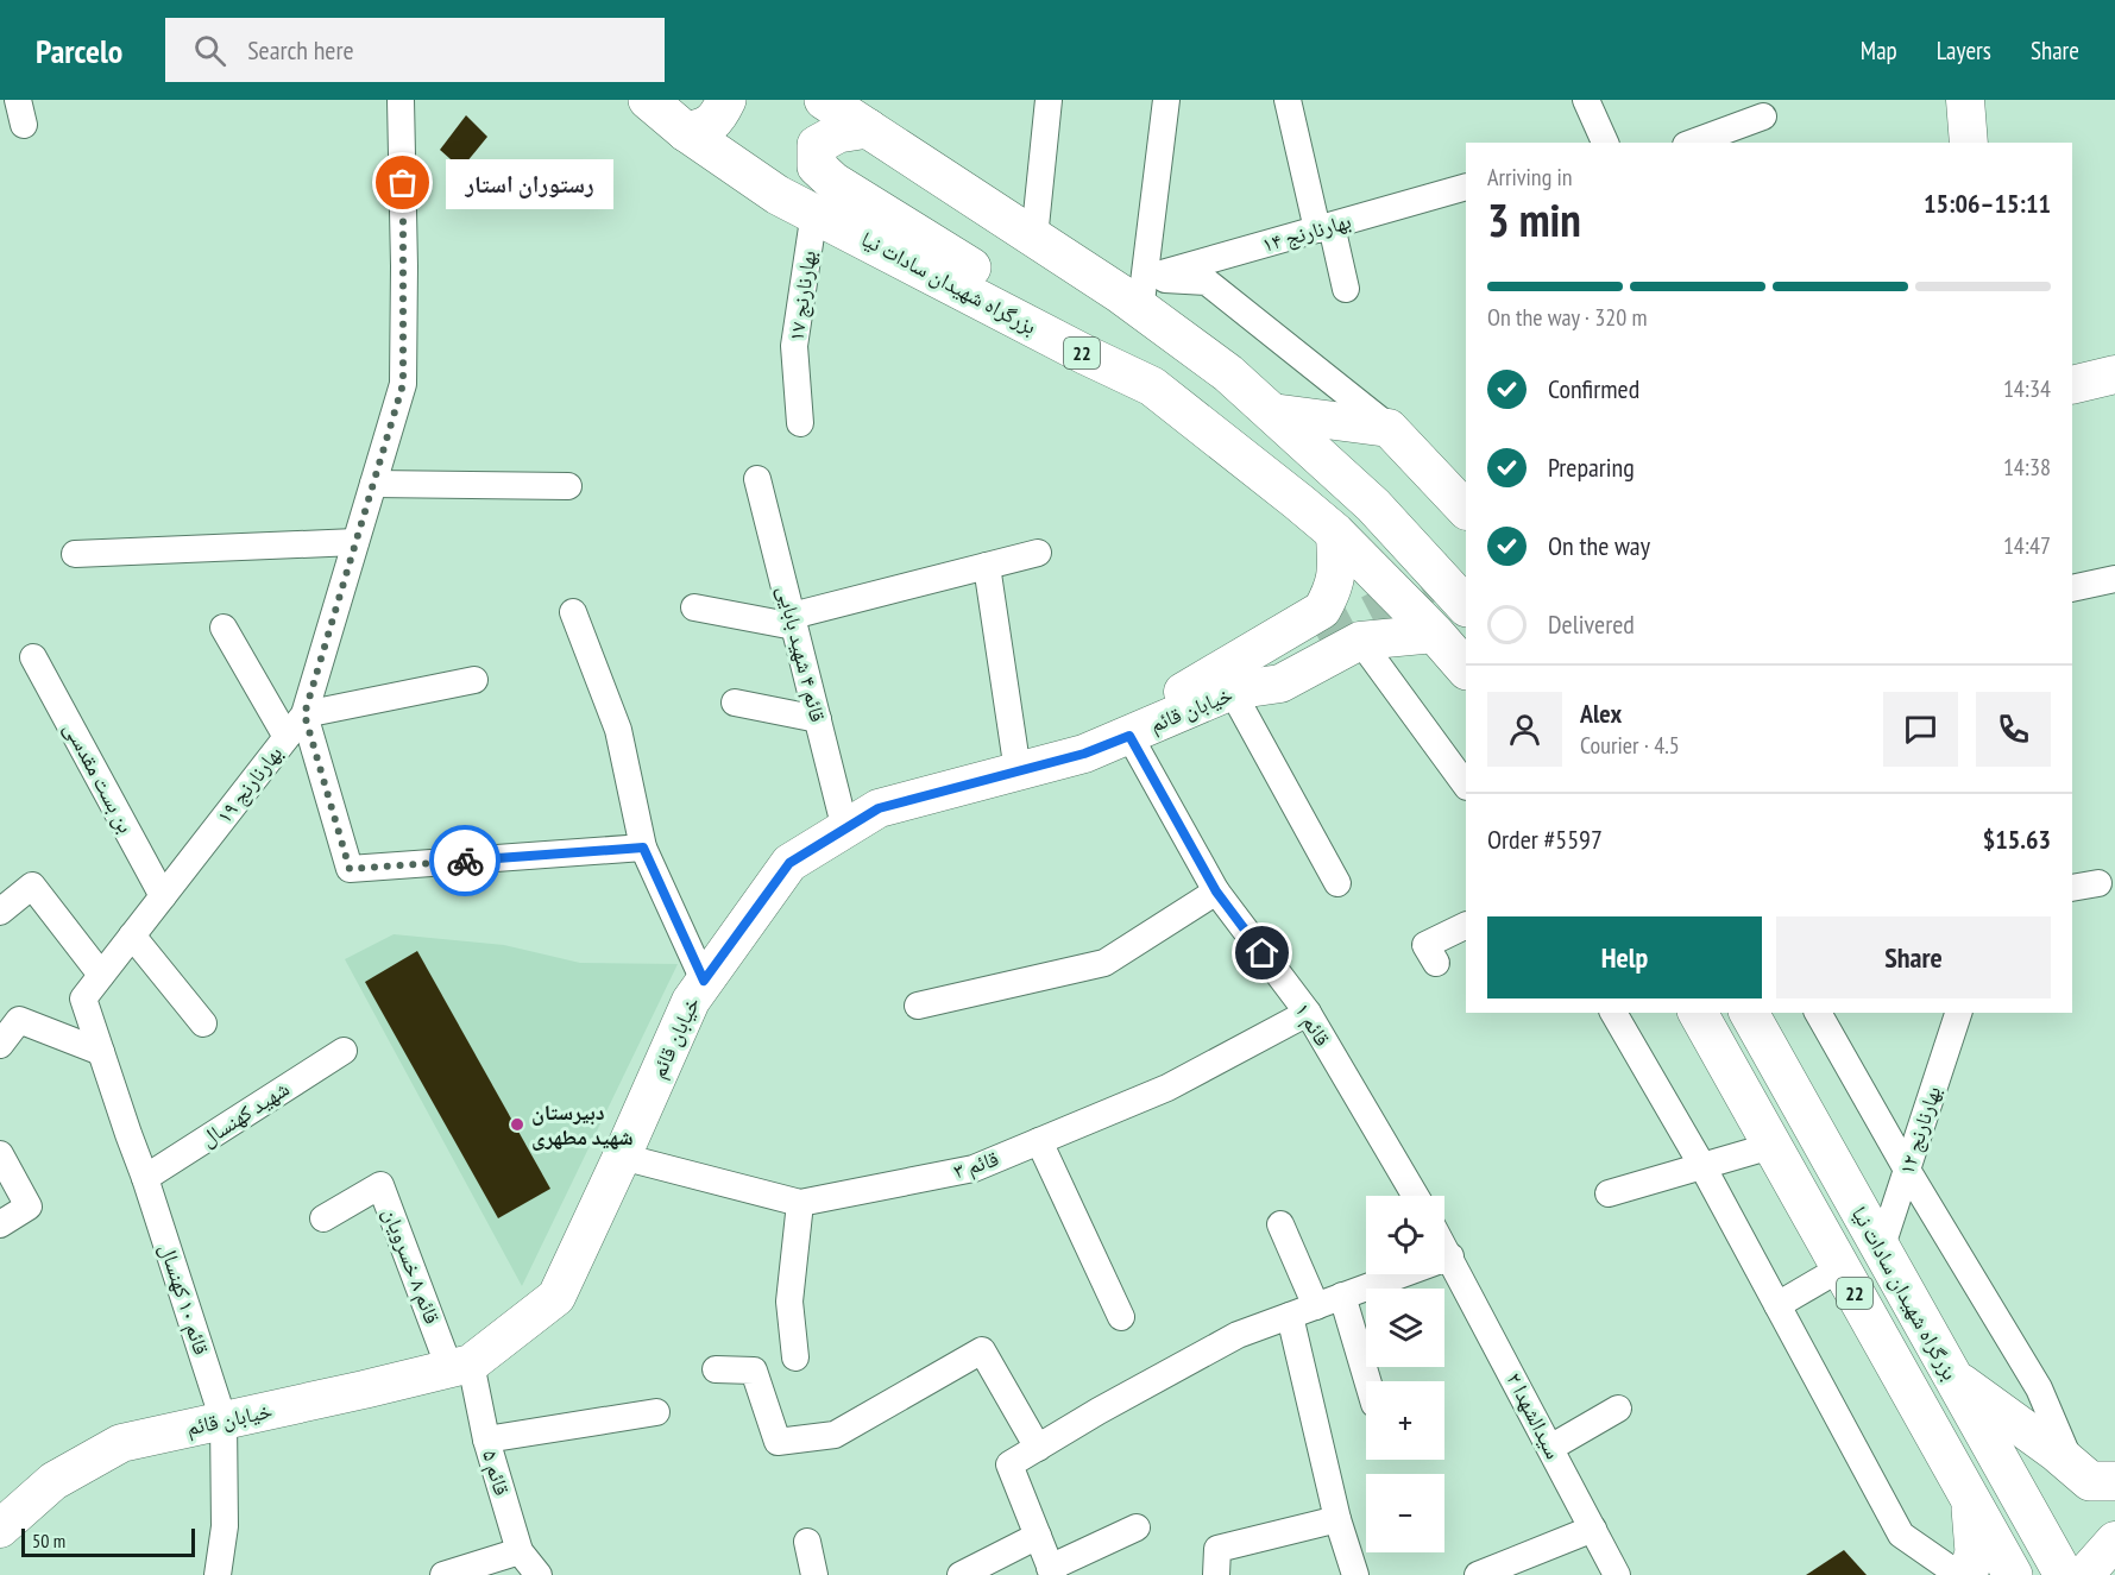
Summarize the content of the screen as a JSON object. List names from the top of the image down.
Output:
{
  "streets": {
    "highway": ["بزرگراه شهیدان سادات نیا", "22"],
    "street": [
      "بهارنارنج ۱۴",
      "بهارنارنج ۱۷",
      "قائم ۴ شهید بابایی",
      "خیابان قائم",
      "بن بست مقدسی",
      "بهارنارنج ۱۹",
      "قائم ۱",
      "شهید کهنسال",
      "بهارنارنج ۱۲",
      "قائم ۳",
      "قائم ۸ خسرویان",
      "قائم ۱۰ کهنسال",
      "سیدالشهدا ۲",
      "قائم ۵"
    ]
  },
  "crossings": [
    ["بزرگراه شهیدان سادات نیا", "بهارنارنج ۱۷"],
    ["بزرگراه شهیدان سادات نیا", "خیابان قائم"],
    ["بزرگراه شهیدان سادات نیا", "بهارنارنج ۱۲"],
    ["قائم ۴ شهید بابایی", "خیابان قائم"],
    ["خیابان قائم", "قائم ۱"],
    ["خیابان قائم", "قائم ۳"],
    ["خیابان قائم", "قائم ۸ خسرویان"],
    ["خیابان قائم", "قائم ۱۰ کهنسال"],
    ["خیابان قائم", "قائم ۵"],
    ["بن بست مقدسی", "بهارنارنج ۱۹"],
    ["بهارنارنج ۱۹", "شهید کهنسال"],
    ["بهارنارنج ۱۹", "قائم ۱۰ کهنسال"],
    ["قائم ۱", "قائم ۳"],
    ["شهید کهنسال", "قائم ۱۰ کهنسال"],
    ["قائم ۸ خسرویان", "قائم ۵"]
  ],
  "places": ["رستوران استار", "دبیرستان شهید مطهری"],
  "scale_bar": "50 m",
  "page": {
    "header": "Parcelo",
    "search": "Search here",
    "nav": ["Map", "Layers", "Share"],
    "heading": ["3 min", "Arriving in", "15:06–15:11"],
    "panel": [
      "Alex",
      "Courier · 4.5",
      "Order #5597",
      "$15.63"
    ],
    "bubble": "رستوران استار",
    "bar": "On the way · 320 m",
    "list": [
      ["Confirmed", "14:34"],
      ["Preparing", "14:38"],
      ["On the way", "14:47"],
      "Delivered"
    ],
    "buttons": ["Help", "Share"],
    "map_buttons": ["+", "−"],
    "scale": "50 m"
  }
}
